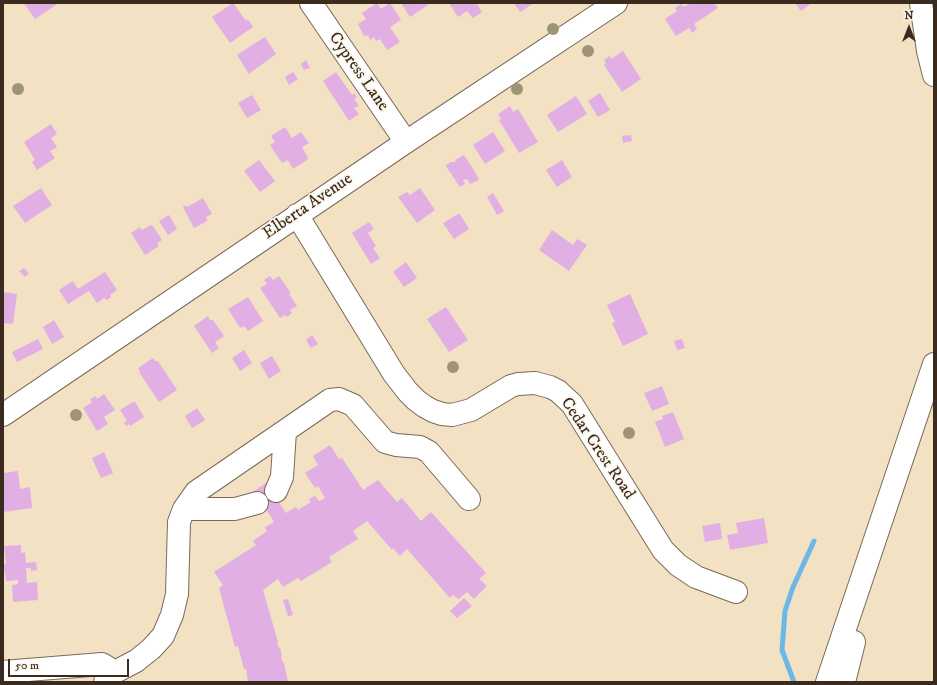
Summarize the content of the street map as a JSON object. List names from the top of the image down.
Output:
{
  "streets": {
    "main road": ["Cypress Lane", "Elberta Avenue", "Cedar Crest Road"]
  },
  "crossings": [
    ["Cypress Lane", "Elberta Avenue"],
    ["Elberta Avenue", "Cedar Crest Road"]
  ],
  "scale_bar": "50 m",
  "north": "top"
}
